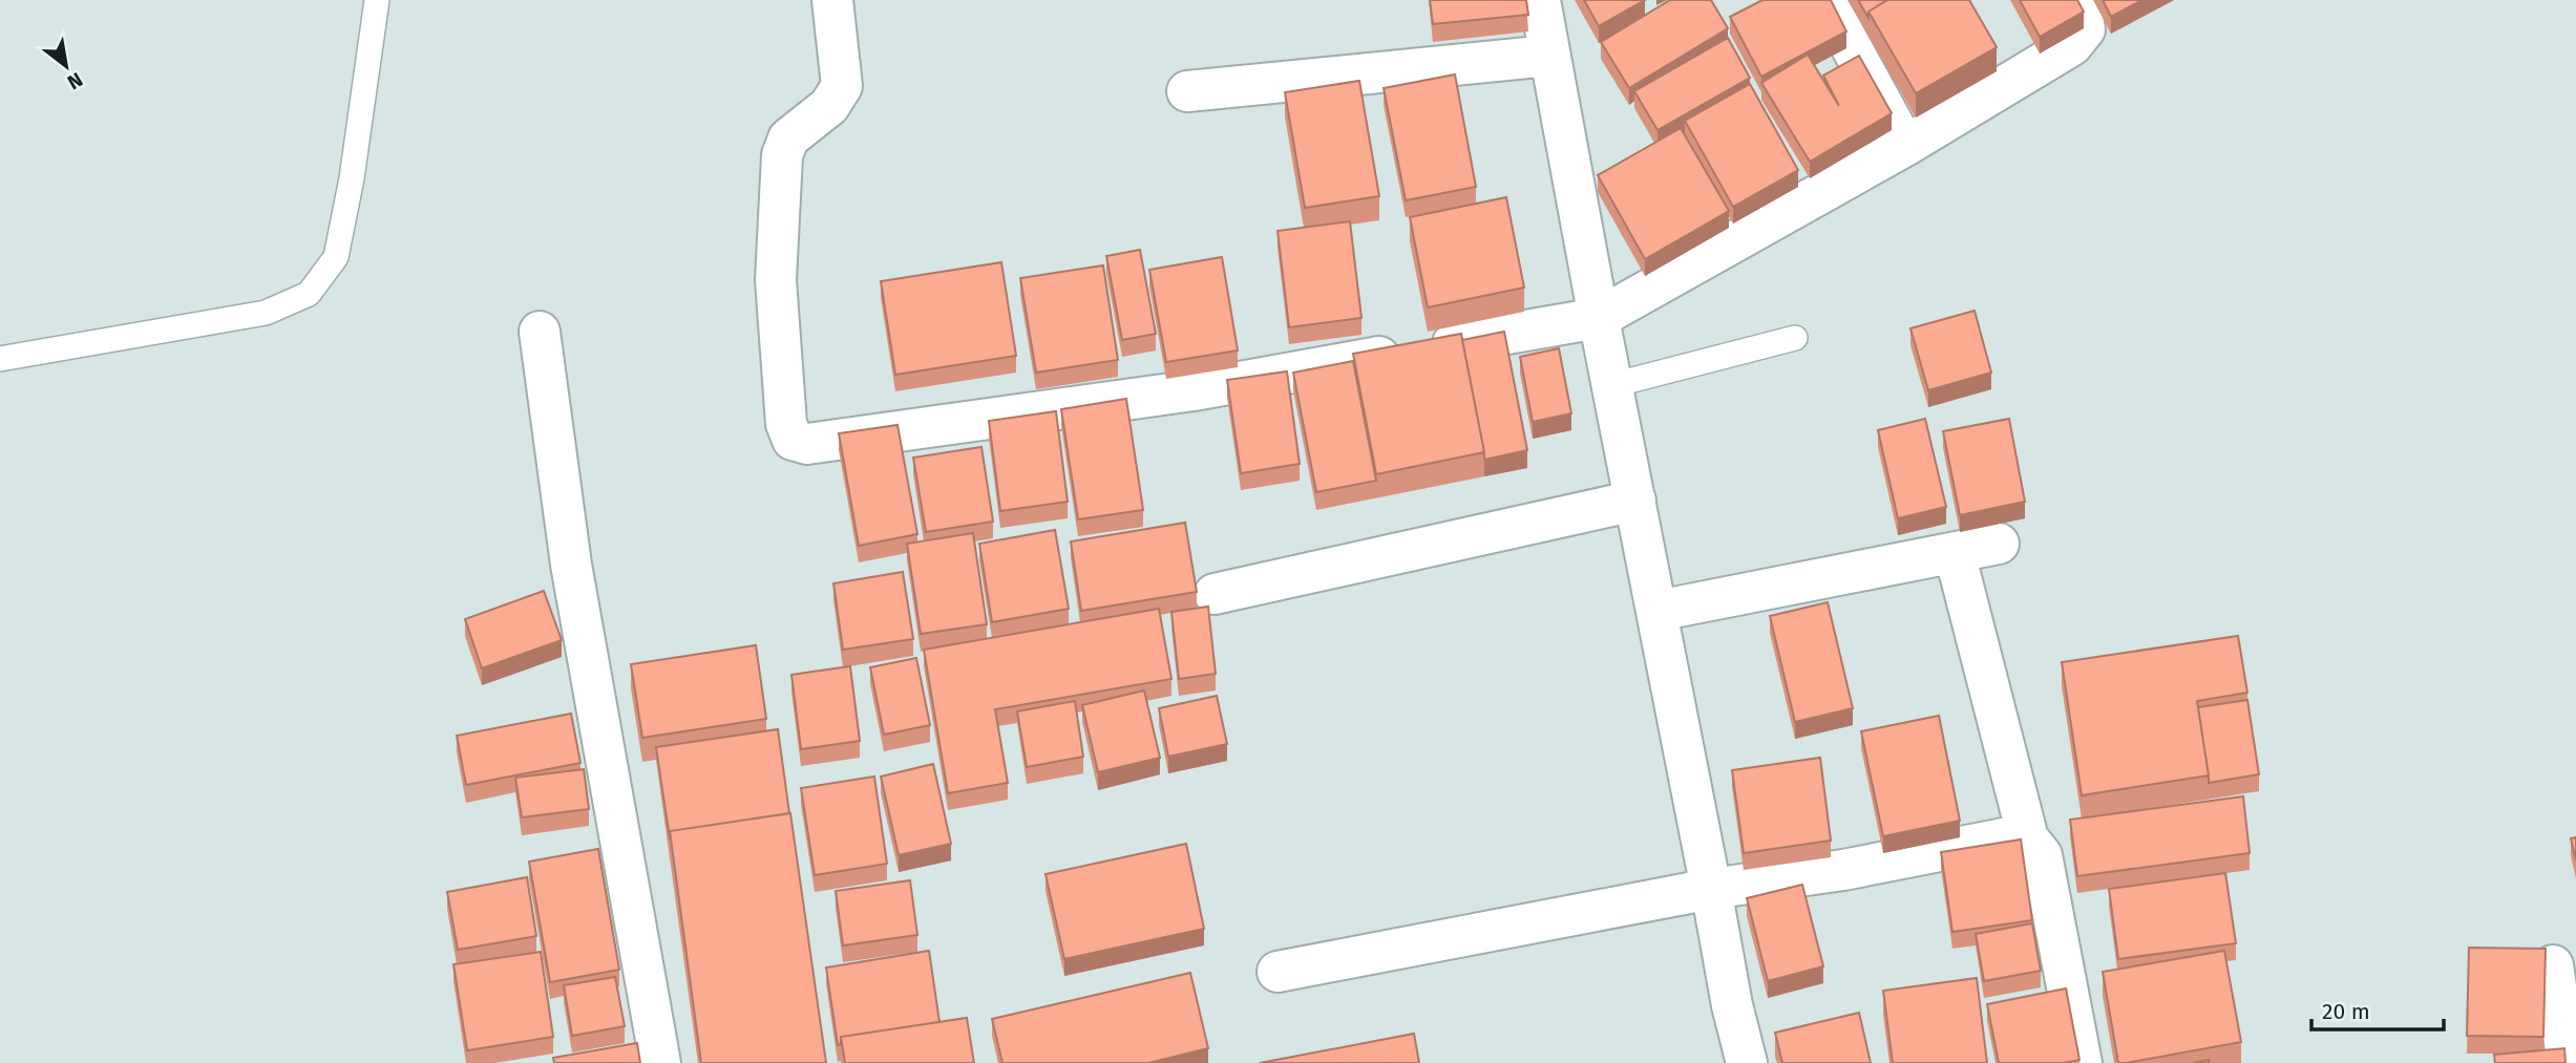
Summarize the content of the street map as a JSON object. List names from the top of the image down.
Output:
{
  "scale_bar": "20 m",
  "north": "bottom right"
}
